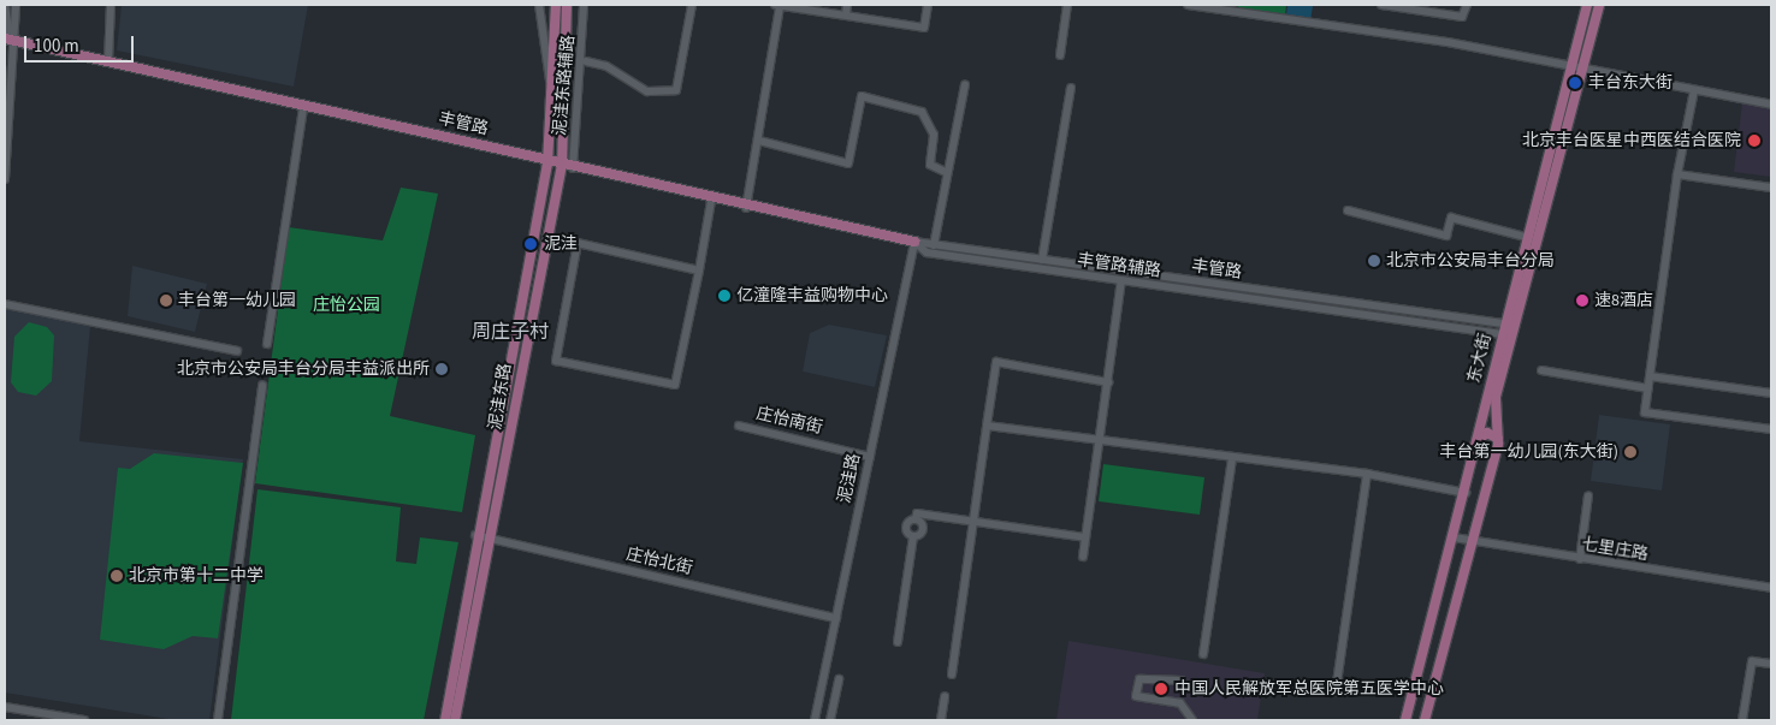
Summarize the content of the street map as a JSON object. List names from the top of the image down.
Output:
{
  "streets": {
    "main road": ["丰管路", "东大街", "泥洼东路"],
    "street": [
      "泥洼东路辅路",
      "丰管路辅路",
      "庄怡南街",
      "泥洼路",
      "七里庄路",
      "庄怡北街"
    ]
  },
  "crossings": [
    ["泥洼东路辅路", "丰管路"],
    ["泥洼东路辅路", "泥洼东路"],
    ["丰管路", "丰管路辅路"],
    ["丰管路", "东大街"],
    ["丰管路", "泥洼东路"],
    ["丰管路", "泥洼路"],
    ["丰管路辅路", "东大街"],
    ["丰管路辅路", "泥洼路"],
    ["东大街", "七里庄路"],
    ["泥洼东路", "庄怡北街"],
    ["庄怡南街", "泥洼路"],
    ["泥洼路", "庄怡北街"]
  ],
  "districts": ["周庄子村"],
  "parks": ["庄怡公园"],
  "places": [
    "丰台东大街",
    "北京丰台医星中西医结合医院",
    "泥洼",
    "北京市公安局丰台分局",
    "亿潼隆丰益购物中心",
    "丰台第一幼儿园",
    "速8酒店",
    "北京市公安局丰台分局丰益派出所",
    "丰台第一幼儿园(东大街)",
    "北京市第十二中学",
    "中国人民解放军总医院第五医学中心"
  ],
  "scale_bar": "100 m"
}
